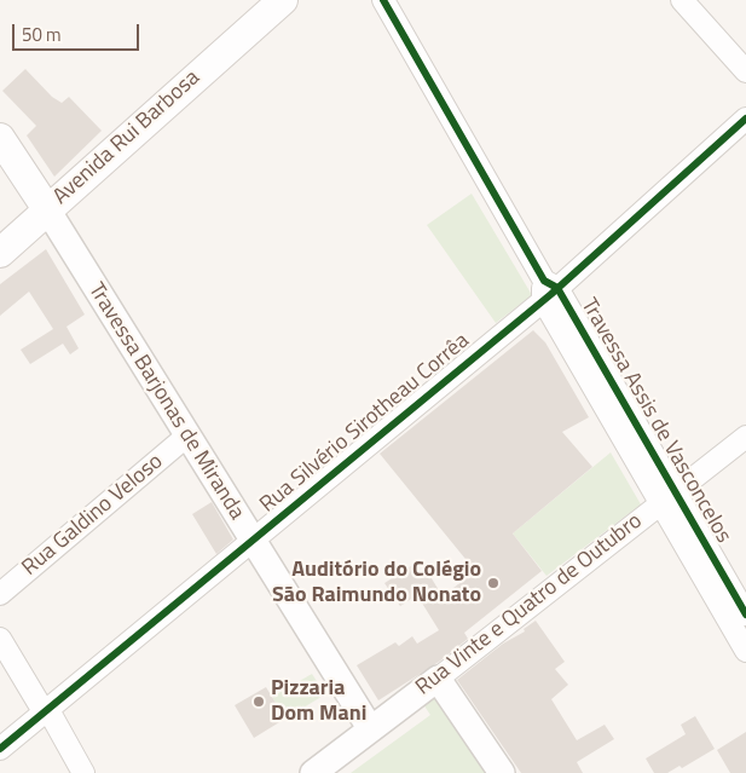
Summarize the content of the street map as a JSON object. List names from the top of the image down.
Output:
{
  "streets": {
    "main road": ["Avenida Rui Barbosa", "Travessa Barjonas de Miranda"],
    "street": [
      "Travessa Assis de Vasconcelos",
      "Rua Silvério Sirotheau Corrêa",
      "Rua Galdino Veloso",
      "Rua Vinte e Quatro de Outubro"
    ]
  },
  "crossings": [
    ["Avenida Rui Barbosa", "Travessa Barjonas de Miranda"],
    ["Travessa Barjonas de Miranda", "Rua Silvério Sirotheau Corrêa"],
    ["Travessa Barjonas de Miranda", "Rua Galdino Veloso"],
    ["Travessa Barjonas de Miranda", "Rua Vinte e Quatro de Outubro"],
    ["Travessa Assis de Vasconcelos", "Rua Silvério Sirotheau Corrêa"],
    ["Travessa Assis de Vasconcelos", "Rua Vinte e Quatro de Outubro"]
  ],
  "places": ["Auditório do Colégio São Raimundo Nonato", "Pizzaria Dom Mani"],
  "scale_bar": "50 m"
}
